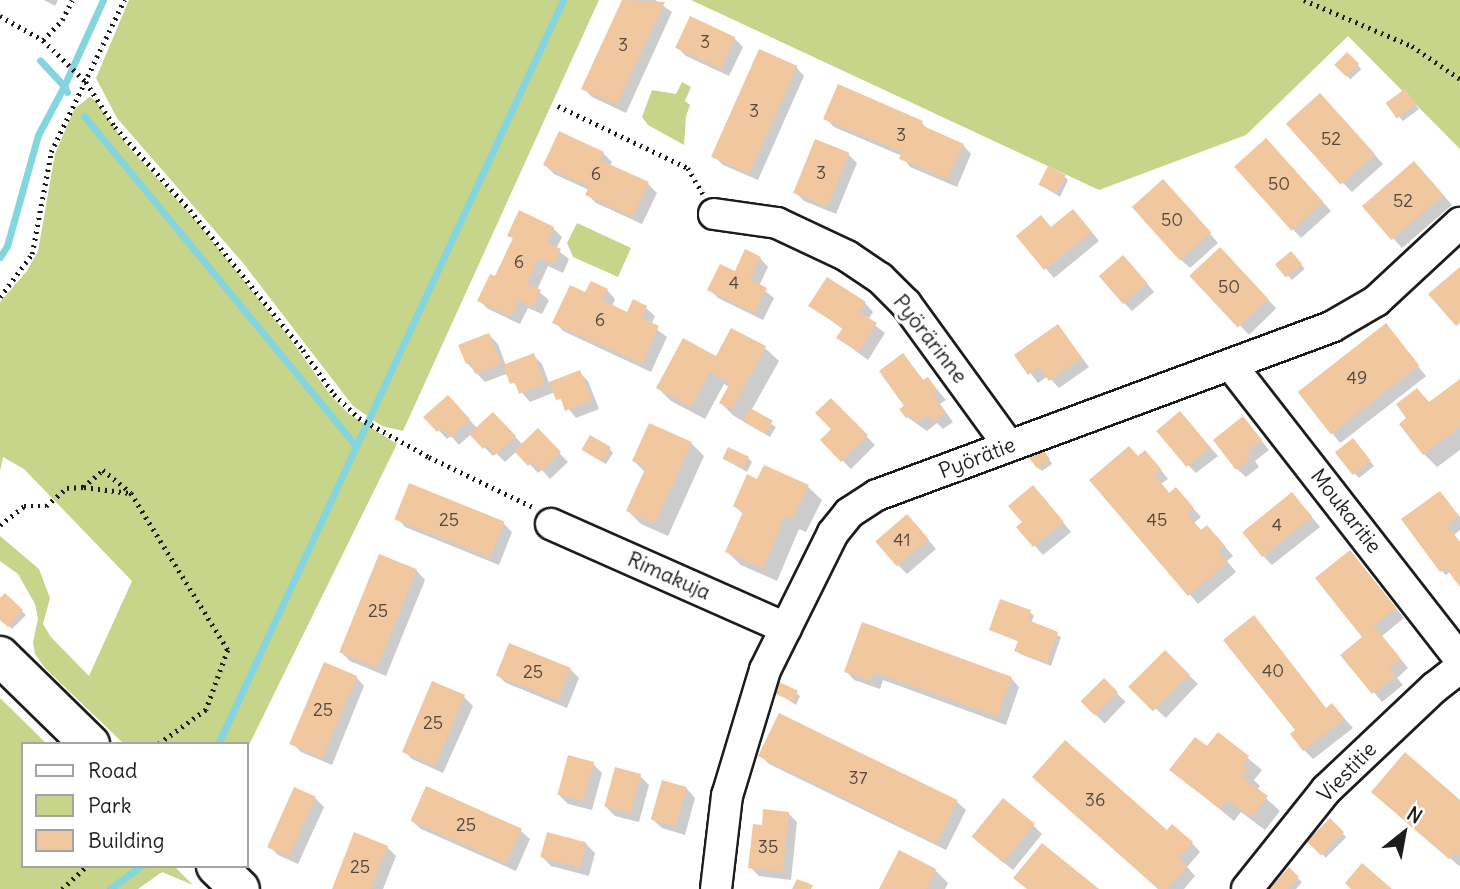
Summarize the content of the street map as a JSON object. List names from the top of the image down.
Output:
{
  "streets": {
    "street": [
      "Pyörärinne",
      "Pyörätie",
      "Moukaritie",
      "Rimakuja",
      "Viestitie"
    ]
  },
  "crossings": [
    ["Pyörärinne", "Pyörätie"],
    ["Pyörätie", "Moukaritie"],
    ["Pyörätie", "Rimakuja"]
  ],
  "house_numbers": [
    "3",
    "3",
    "3",
    "3",
    "52",
    "3",
    "6",
    "50",
    "52",
    "50",
    "6",
    "4",
    "50",
    "6",
    "49",
    "25",
    "45",
    "4",
    "41",
    "25",
    "40",
    "25",
    "25",
    "25",
    "37",
    "36",
    "25",
    "35",
    "25"
  ],
  "legend": ["Road", "Park", "Building"],
  "north": "top right"
}
